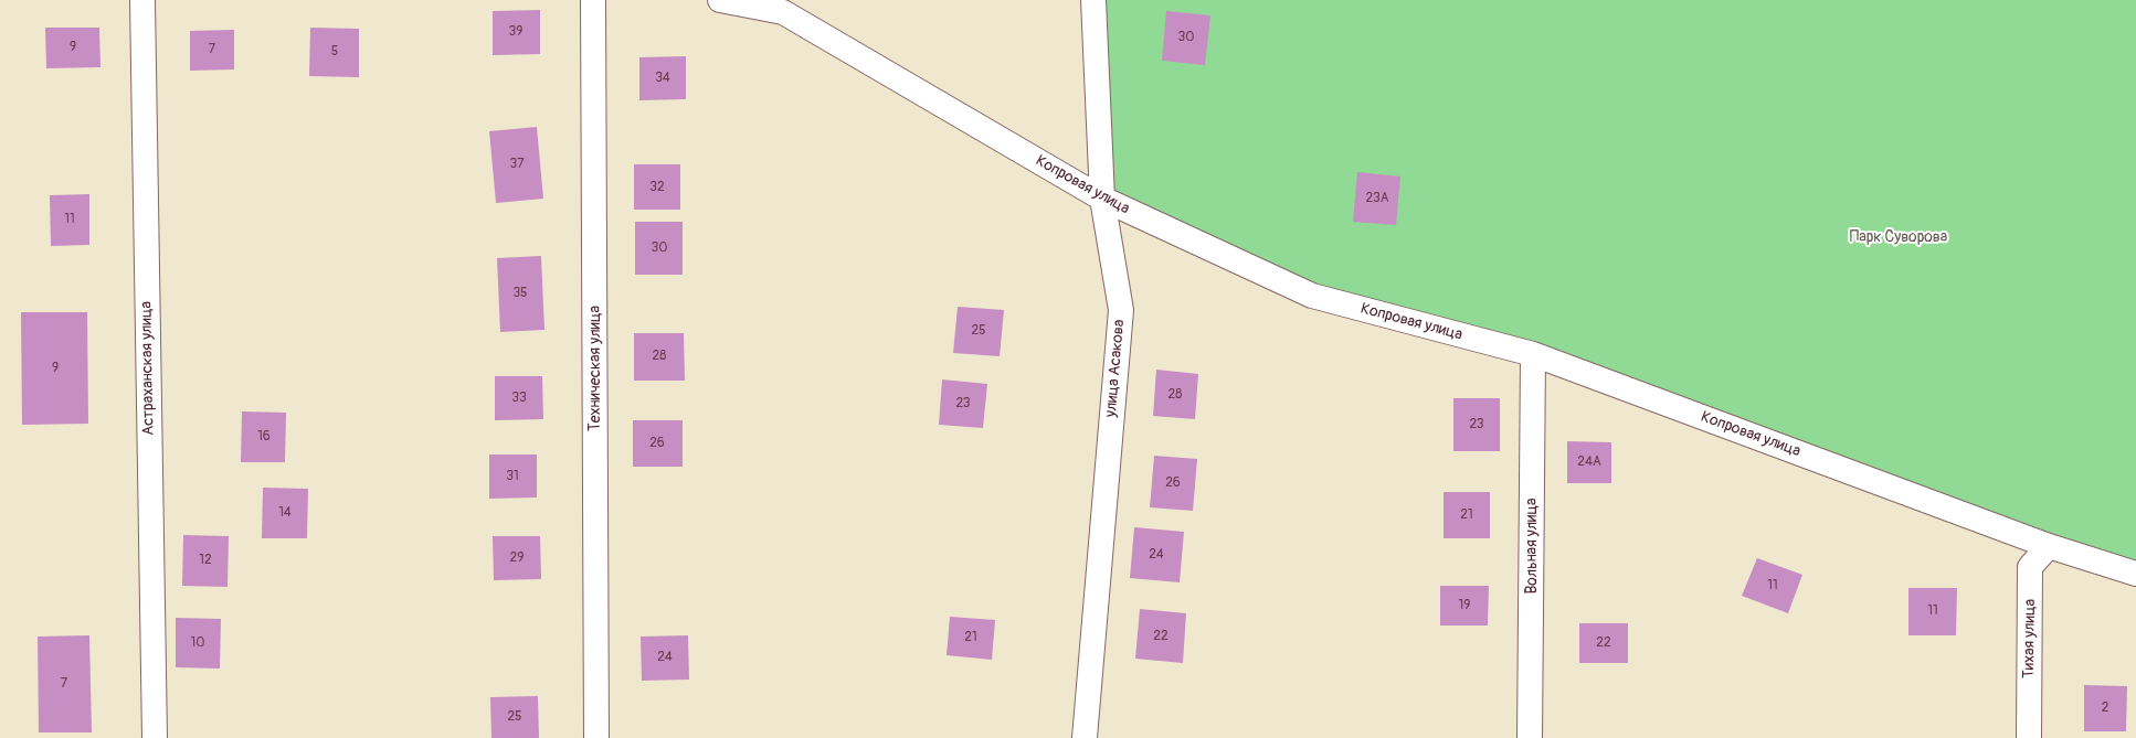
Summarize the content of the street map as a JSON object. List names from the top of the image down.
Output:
{
  "streets": {
    "street": [
      "Копровая улица",
      "Астраханская улица",
      "Техническая улица",
      "улица Асакова",
      "Вольная улица",
      "Тихая улица"
    ]
  },
  "crossings": [
    ["Копровая улица", "улица Асакова"],
    ["Копровая улица", "Вольная улица"],
    ["Копровая улица", "Тихая улица"]
  ],
  "parks": ["Парк Суворова"],
  "house_numbers": [
    "39",
    "30",
    "9",
    "7",
    "5",
    "34",
    "37",
    "32",
    "23А",
    "11",
    "30",
    "35",
    "25",
    "28",
    "9",
    "28",
    "33",
    "23",
    "23",
    "16",
    "26",
    "24А",
    "31",
    "26",
    "14",
    "21",
    "24",
    "29",
    "12",
    "11",
    "19",
    "11",
    "22",
    "21",
    "10",
    "22",
    "24",
    "7",
    "2",
    "25"
  ]
}
